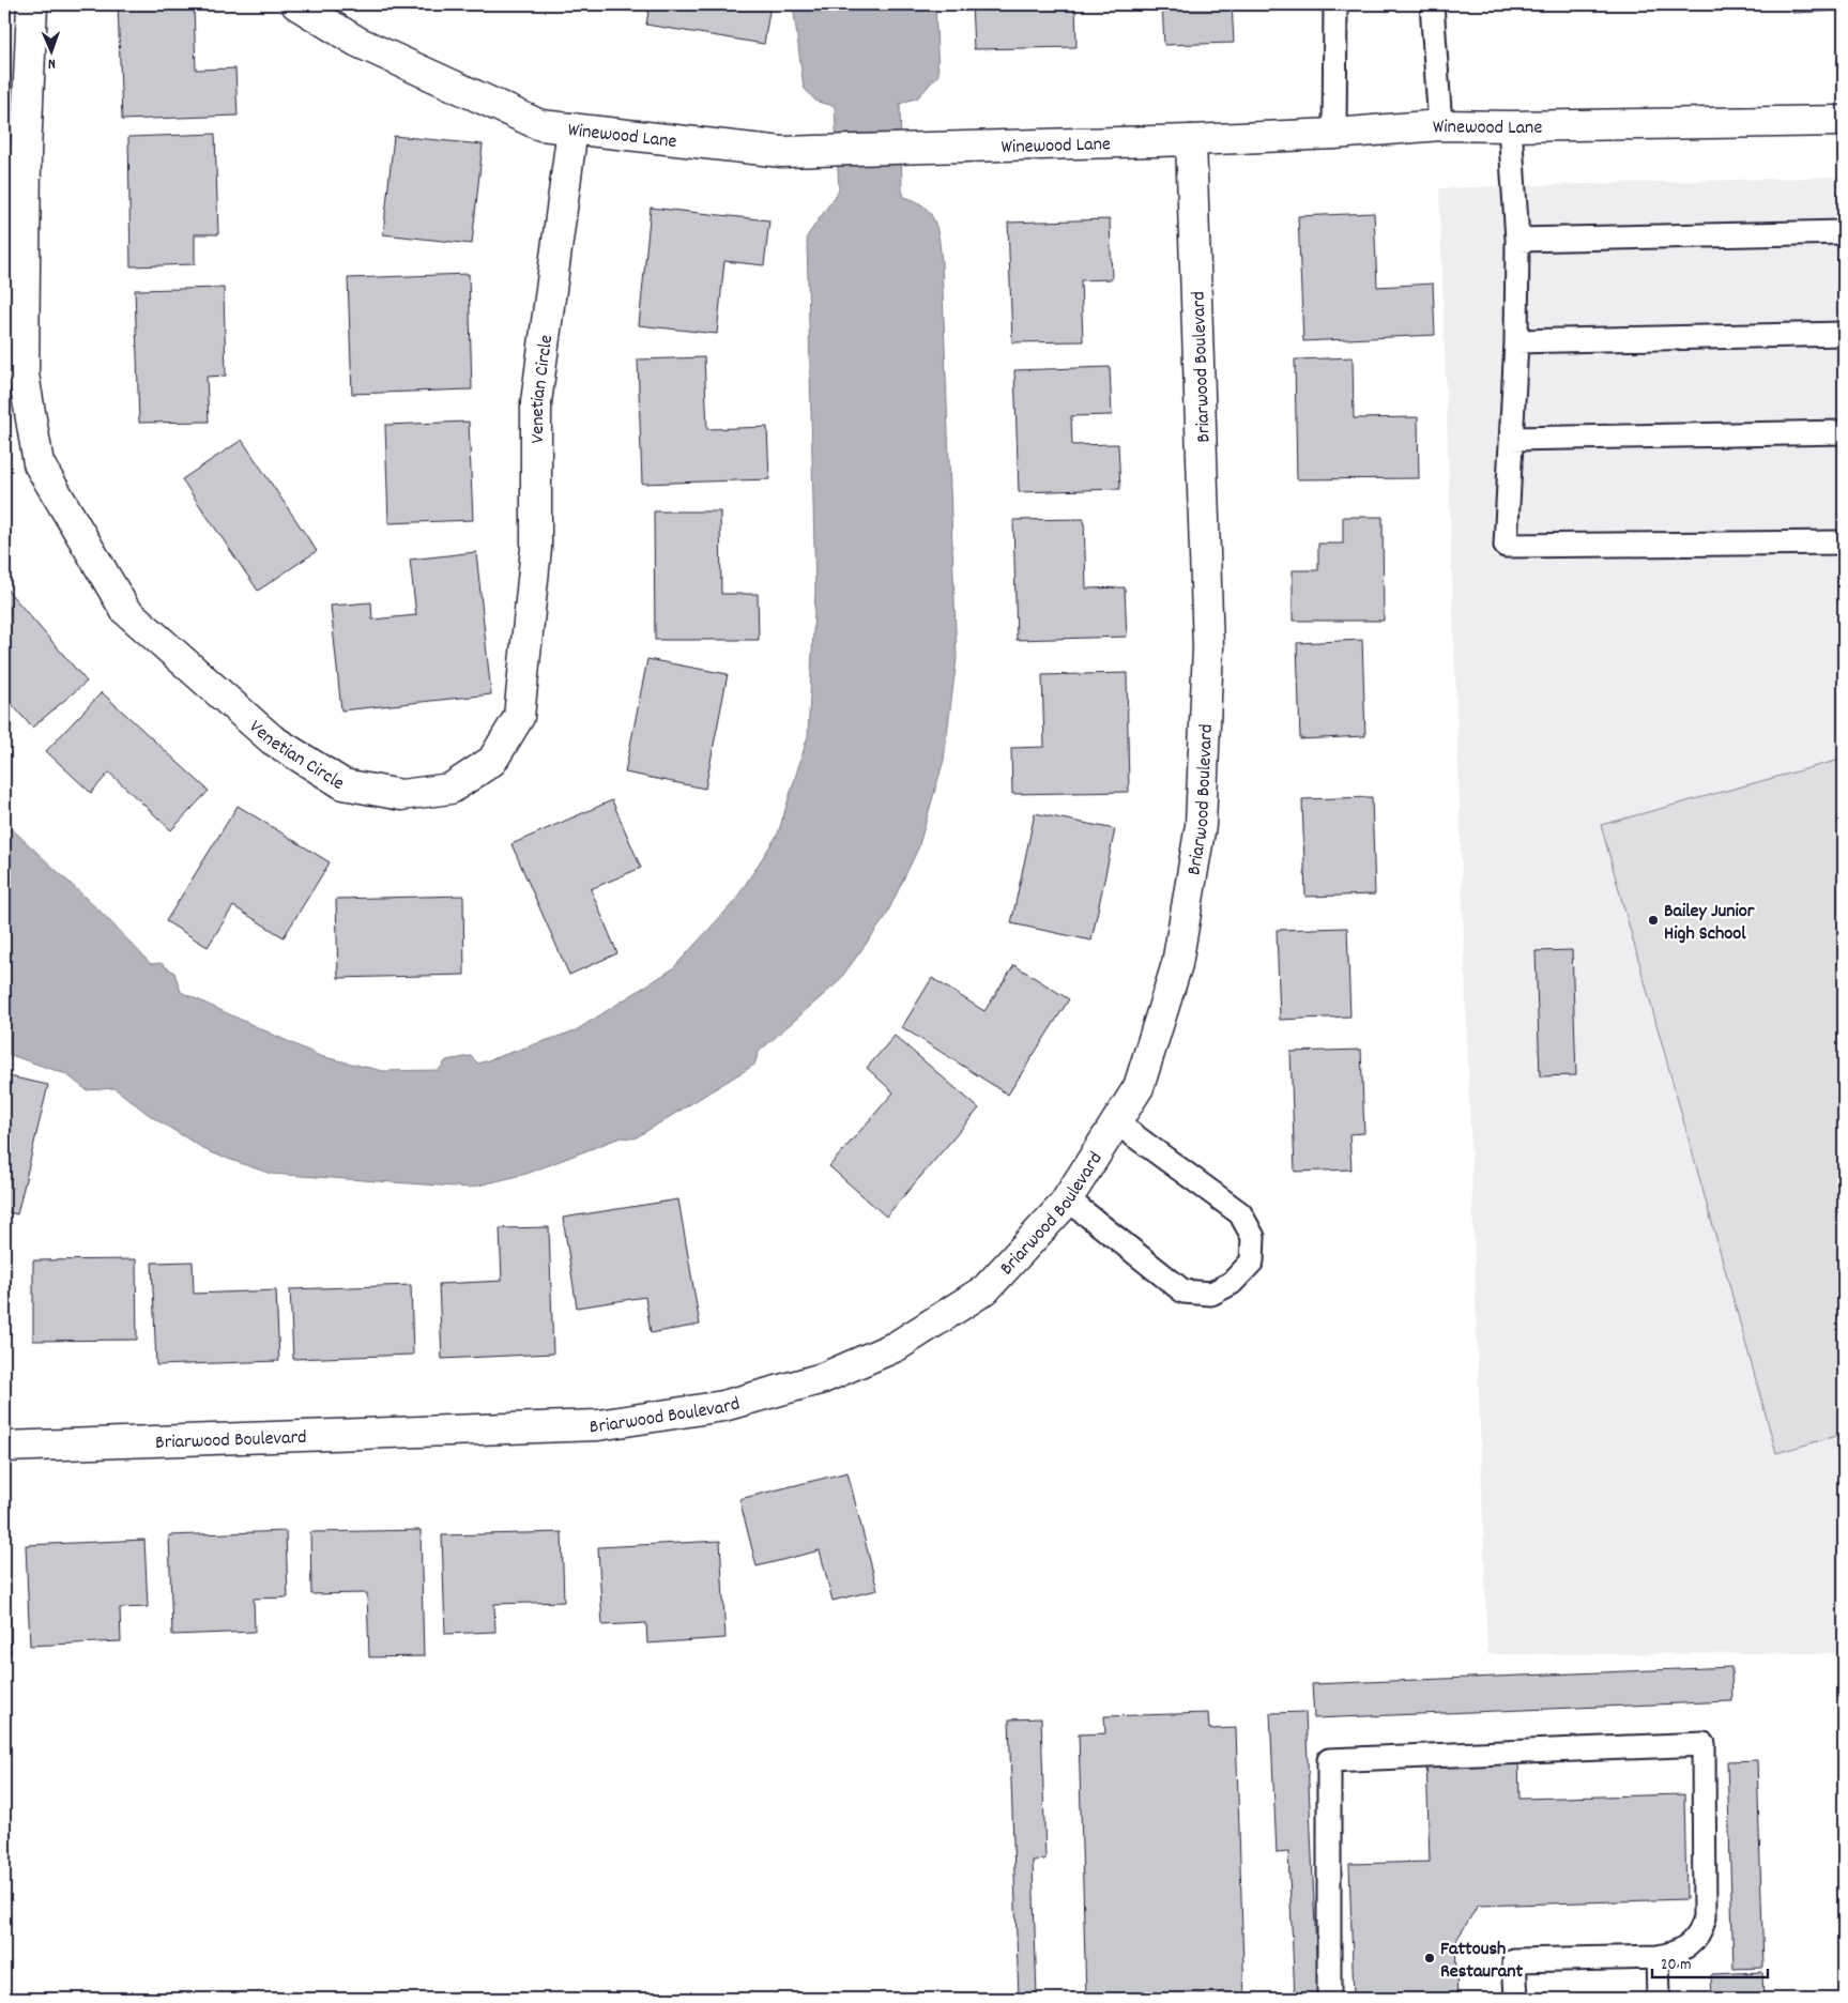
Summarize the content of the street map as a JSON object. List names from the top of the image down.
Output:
{
  "streets": {
    "street": ["Winewood Lane", "Briarwood Boulevard", "Venetian Circle"]
  },
  "crossings": [
    ["Winewood Lane", "Briarwood Boulevard"],
    ["Winewood Lane", "Venetian Circle"]
  ],
  "places": ["Bailey Junior High School", "Fattoush Restaurant"],
  "scale_bar": "20 m",
  "north": "bottom"
}
